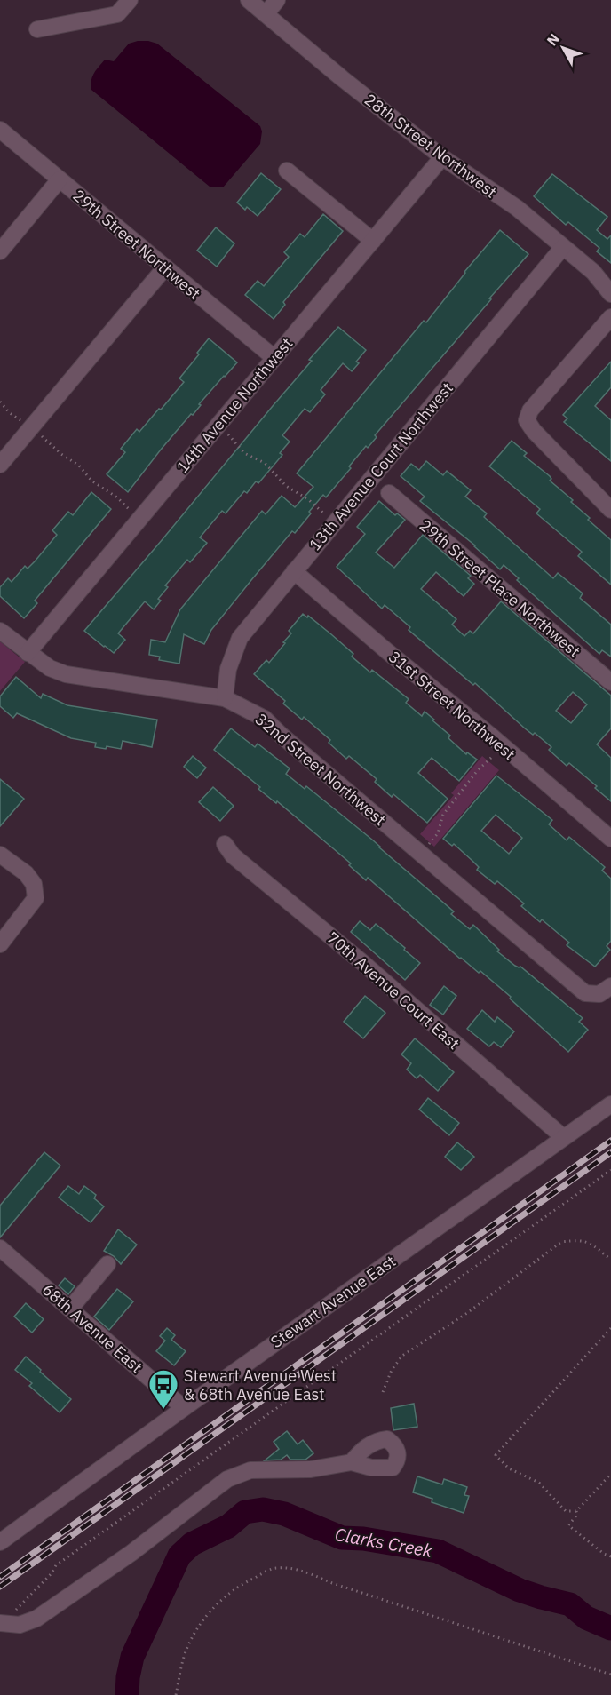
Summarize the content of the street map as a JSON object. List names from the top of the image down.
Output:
{
  "streets": {
    "street": [
      "28th Street Northwest",
      "29th Street Northwest",
      "14th Avenue Northwest",
      "13th Avenue Court Northwest",
      "29th Street Place Northwest",
      "31st Street Northwest",
      "32nd Street Northwest",
      "70th Avenue Court East",
      "Stewart Avenue East",
      "68th Avenue East"
    ]
  },
  "crossings": [
    ["28th Street Northwest", "14th Avenue Northwest"],
    ["28th Street Northwest", "13th Avenue Court Northwest"],
    ["29th Street Northwest", "14th Avenue Northwest"],
    ["14th Avenue Northwest", "32nd Street Northwest"],
    ["13th Avenue Court Northwest", "31st Street Northwest"],
    ["13th Avenue Court Northwest", "32nd Street Northwest"],
    ["70th Avenue Court East", "Stewart Avenue East"],
    ["Stewart Avenue East", "68th Avenue East"]
  ],
  "water": ["Clarks Creek"],
  "places": {
    "bus stop": ["Stewart Avenue West & 68th Avenue East"]
  },
  "north": "top left"
}
